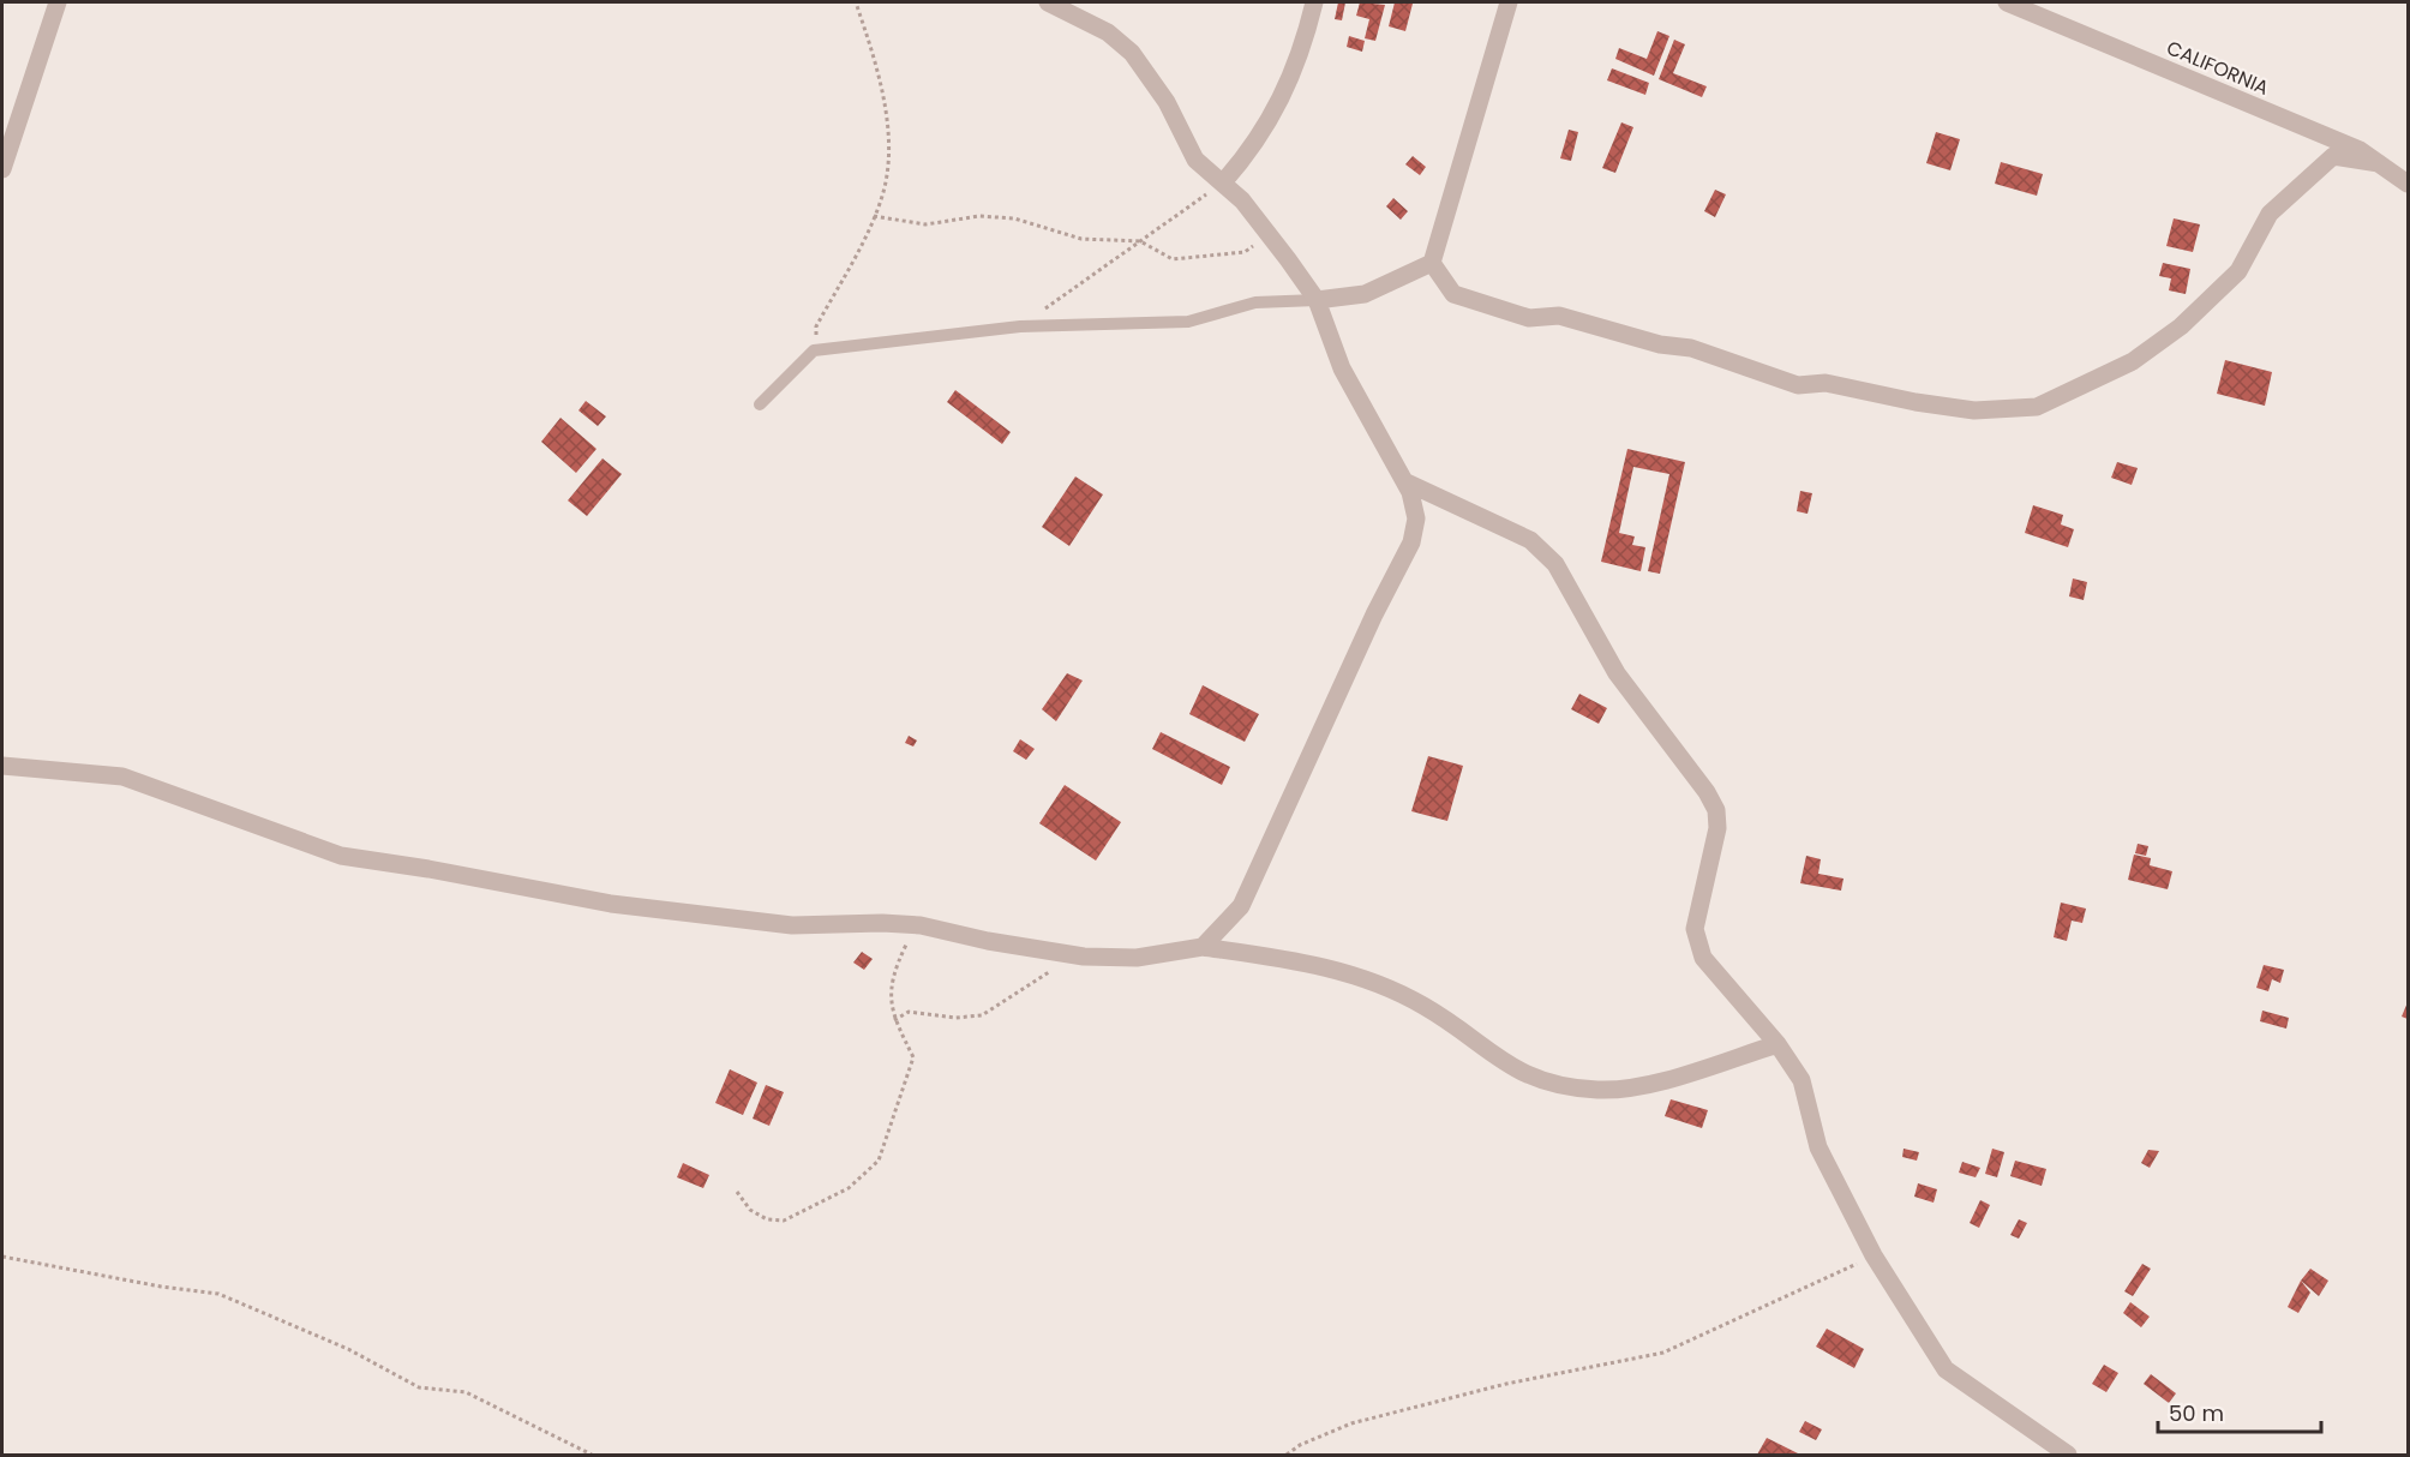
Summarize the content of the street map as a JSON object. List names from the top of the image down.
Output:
{
  "streets": {
    "street": ["CALIFORNIA"]
  },
  "scale_bar": "50 m"
}
